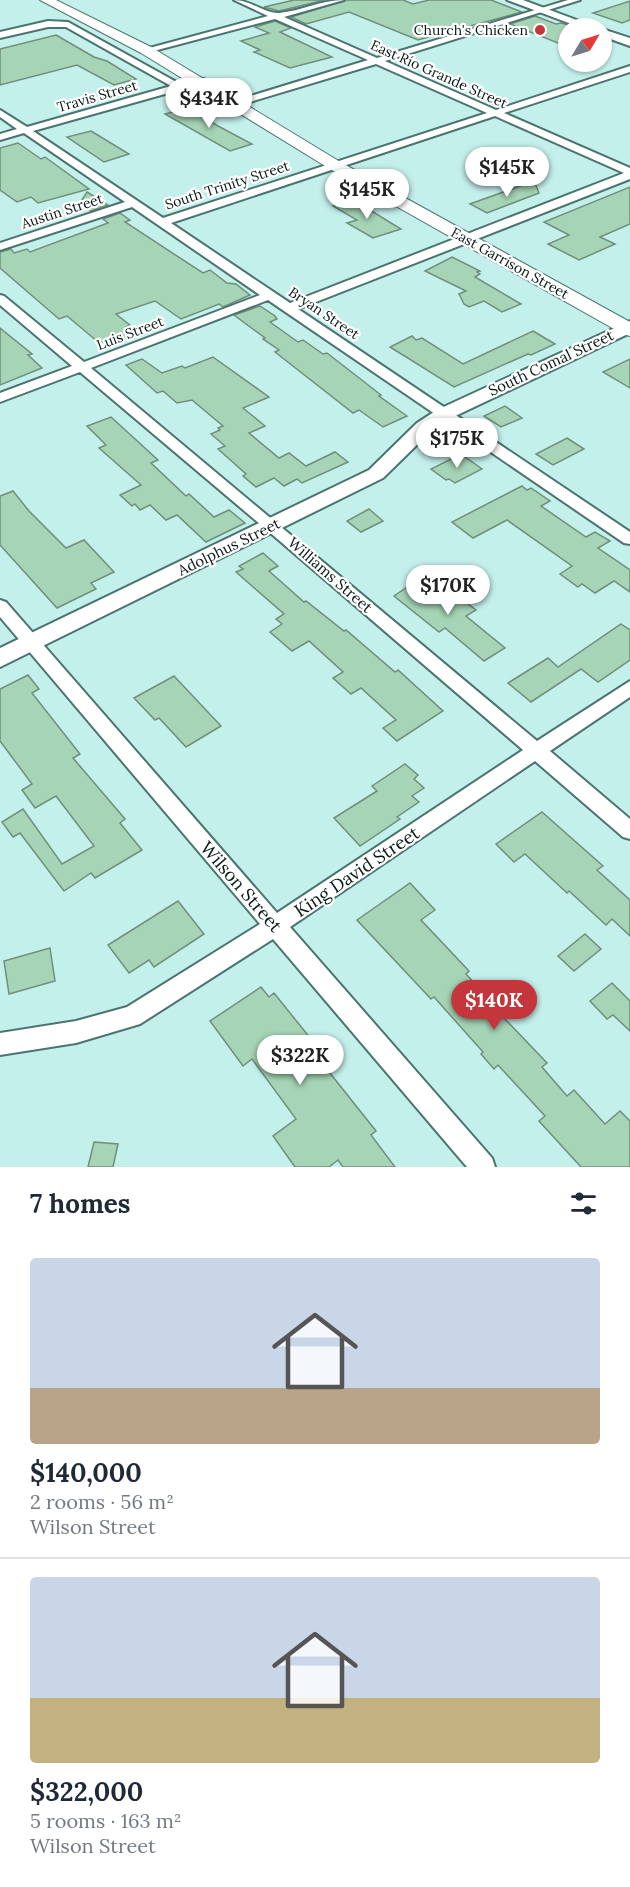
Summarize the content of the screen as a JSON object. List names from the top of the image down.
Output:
{
  "streets": {
    "main road": ["East Garrison Street"],
    "street": [
      "East Río Grande Street",
      "Travis Street",
      "South Trinity Street",
      "Austin Street",
      "Bryan Street",
      "Luis Street",
      "South Comal Street",
      "Adolphus Street",
      "Williams Street",
      "King David Street",
      "Wilson Street"
    ]
  },
  "crossings": [
    ["East Río Grande Street", "South Trinity Street"],
    ["Travis Street", "East Garrison Street"],
    ["Travis Street", "Bryan Street"],
    ["South Trinity Street", "East Garrison Street"],
    ["South Trinity Street", "Bryan Street"],
    ["Austin Street", "Bryan Street"],
    ["East Garrison Street", "South Comal Street"],
    ["Bryan Street", "Luis Street"],
    ["Bryan Street", "South Comal Street"],
    ["Bryan Street", "Adolphus Street"],
    ["Luis Street", "Williams Street"],
    ["South Comal Street", "Adolphus Street"],
    ["Adolphus Street", "Williams Street"],
    ["Adolphus Street", "Wilson Street"],
    ["Williams Street", "King David Street"],
    ["King David Street", "Wilson Street"]
  ],
  "places": ["Church's Chicken"],
  "north": "top right",
  "page": {
    "price": [
      "$434K",
      "$145K",
      "$145K",
      "$175K",
      "$170K",
      "$140K",
      "$322K"
    ],
    "heading": "7 homes",
    "list": [
      {
        "name": "$140,000",
        "note": "2 rooms · 56 m² · Wilson Street"
      },
      {
        "name": "$322,000",
        "note": "5 rooms · 163 m² · Wilson Street"
      }
    ]
  }
}
